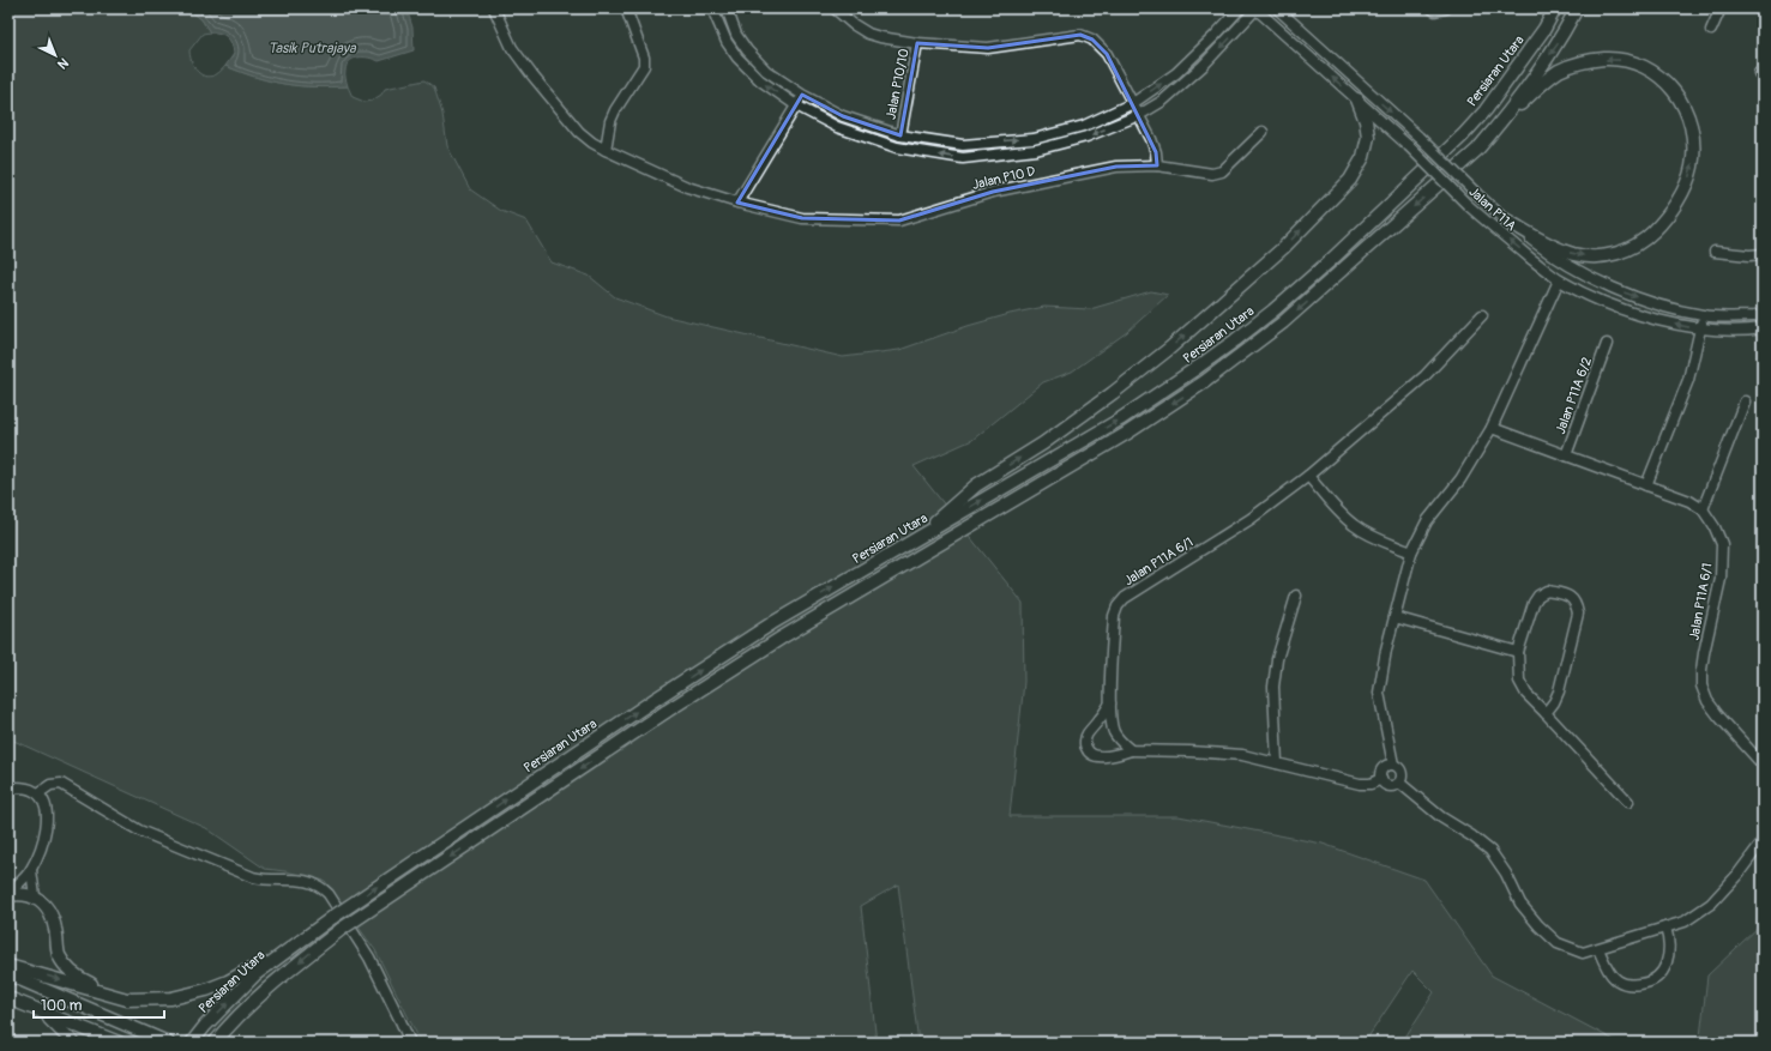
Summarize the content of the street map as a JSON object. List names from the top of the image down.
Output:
{
  "streets": {
    "main road": ["Persiaran Utara"],
    "street": [
      "Jalan P10/10",
      "Jalan P10 D",
      "Jalan P11A",
      "Jalan P11A 6/2",
      "Jalan P11A 6/1"
    ]
  },
  "water": ["Tasik Putrajaya"],
  "scale_bar": "100 m",
  "north": "bottom right"
}
